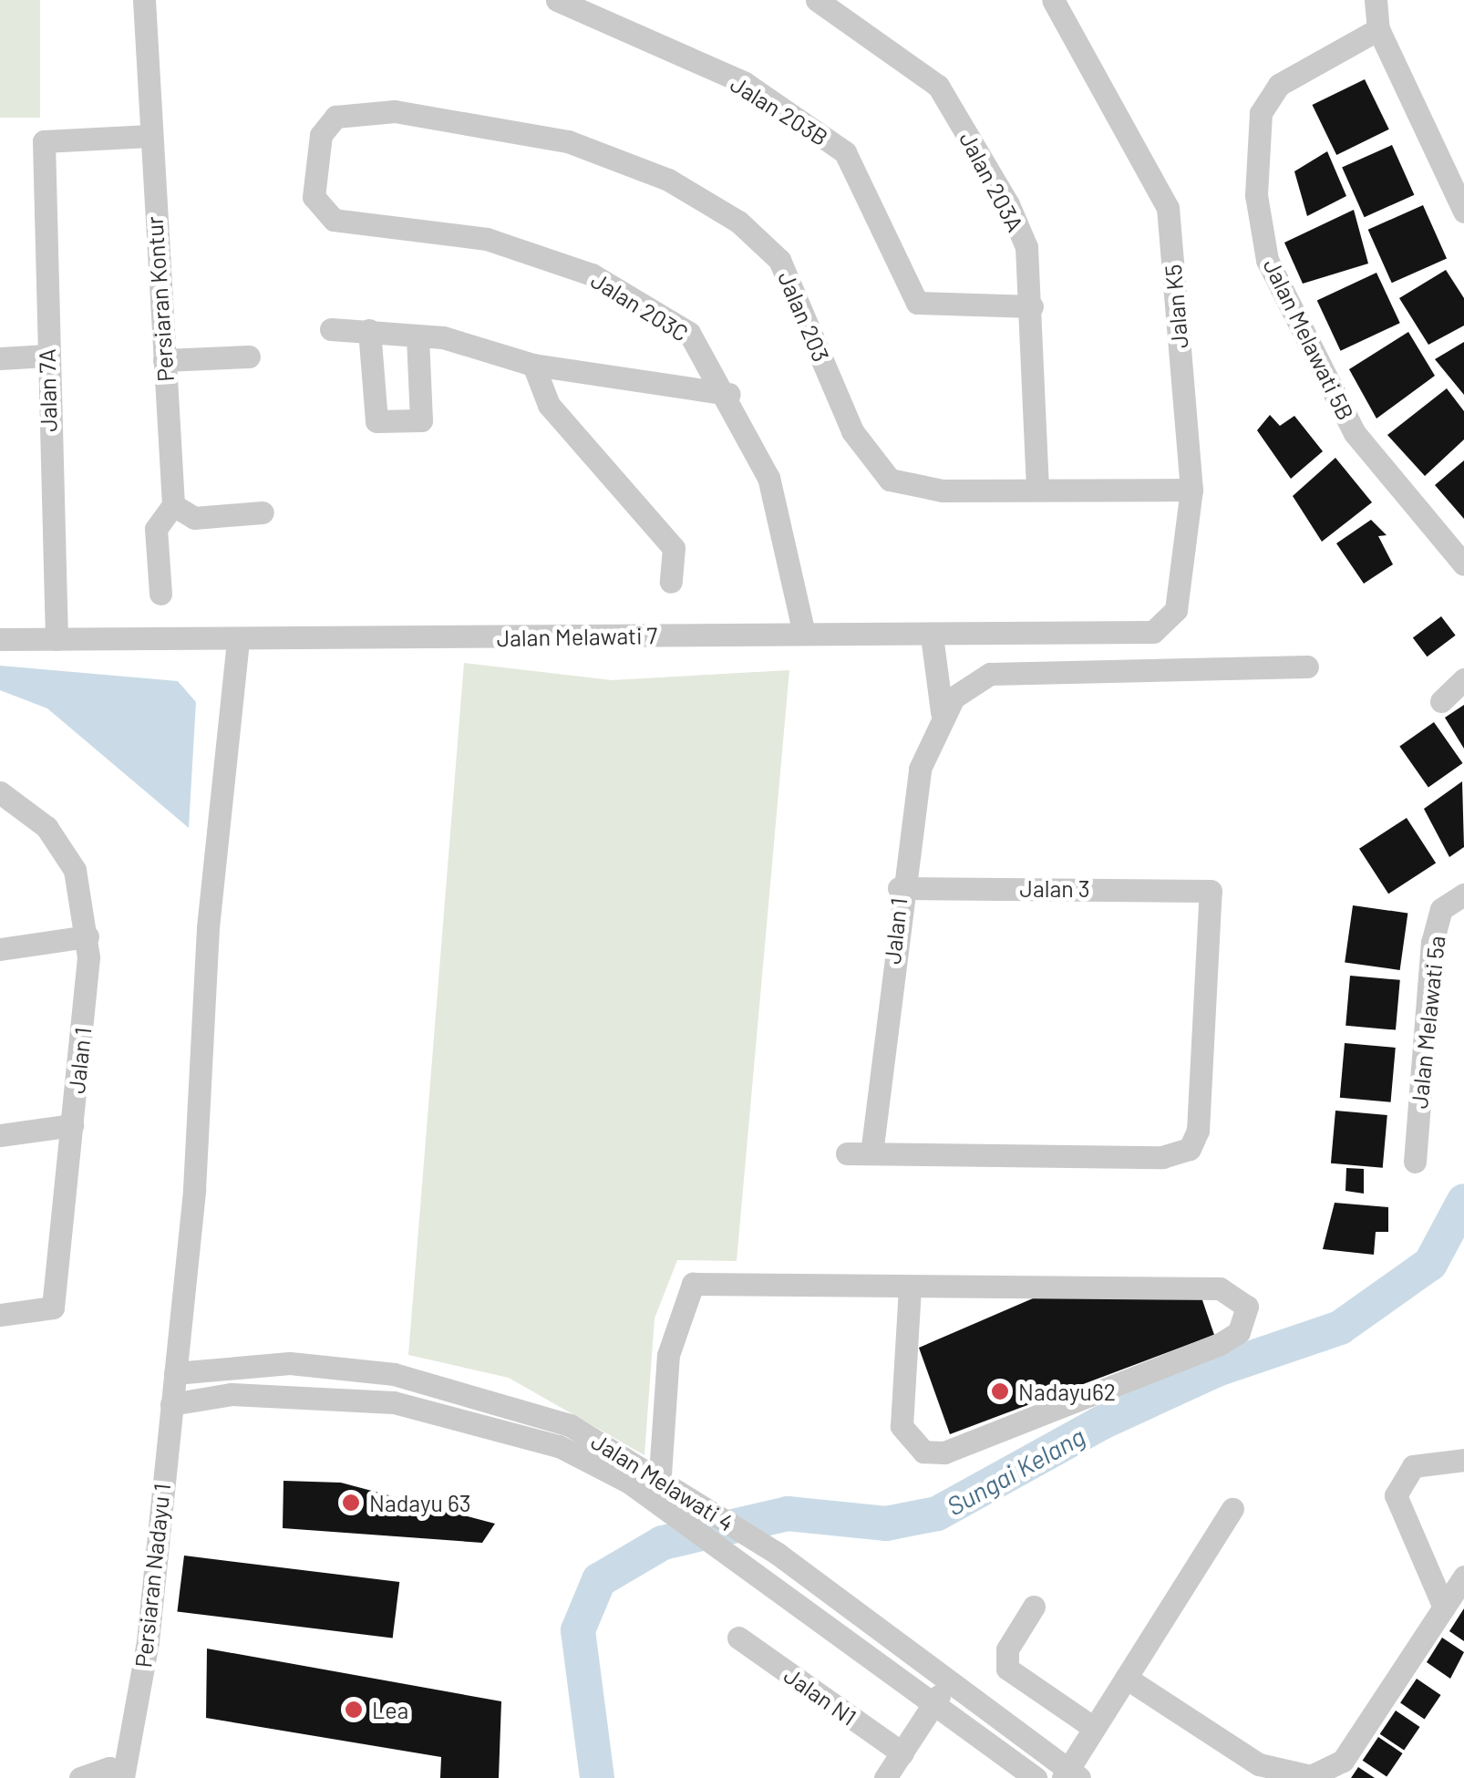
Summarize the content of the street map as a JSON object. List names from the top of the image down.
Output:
{
  "streets": {
    "street": [
      "Jalan 203B",
      "Jalan 203A",
      "Persiaran Kontur",
      "Jalan 203C",
      "Jalan K5",
      "Jalan 203",
      "Jalan Melawati 5B",
      "Jalan 7A",
      "Jalan Melawati 7",
      "Jalan 3",
      "Jalan 1",
      "Jalan Melawati 5a",
      "Jalan Melawati 4",
      "Persiaran Nadayu 1",
      "Jalan N1"
    ]
  },
  "crossings": [
    ["Jalan 203B", "Jalan 203A"],
    ["Jalan 203A", "Jalan 203"],
    ["Persiaran Kontur", "Jalan 7A"],
    ["Jalan 203C", "Jalan 203"],
    ["Jalan 203C", "Jalan Melawati 7"],
    ["Jalan K5", "Jalan 203"],
    ["Jalan K5", "Jalan Melawati 7"],
    ["Jalan 7A", "Jalan Melawati 7"],
    ["Jalan Melawati 7", "Persiaran Nadayu 1"],
    ["Jalan 3", "Jalan 1"],
    ["Jalan Melawati 4", "Persiaran Nadayu 1"]
  ],
  "water": ["Sungai Kelang"],
  "places": ["Nadayu62", "Nadayu 63", "Lea"]
}
